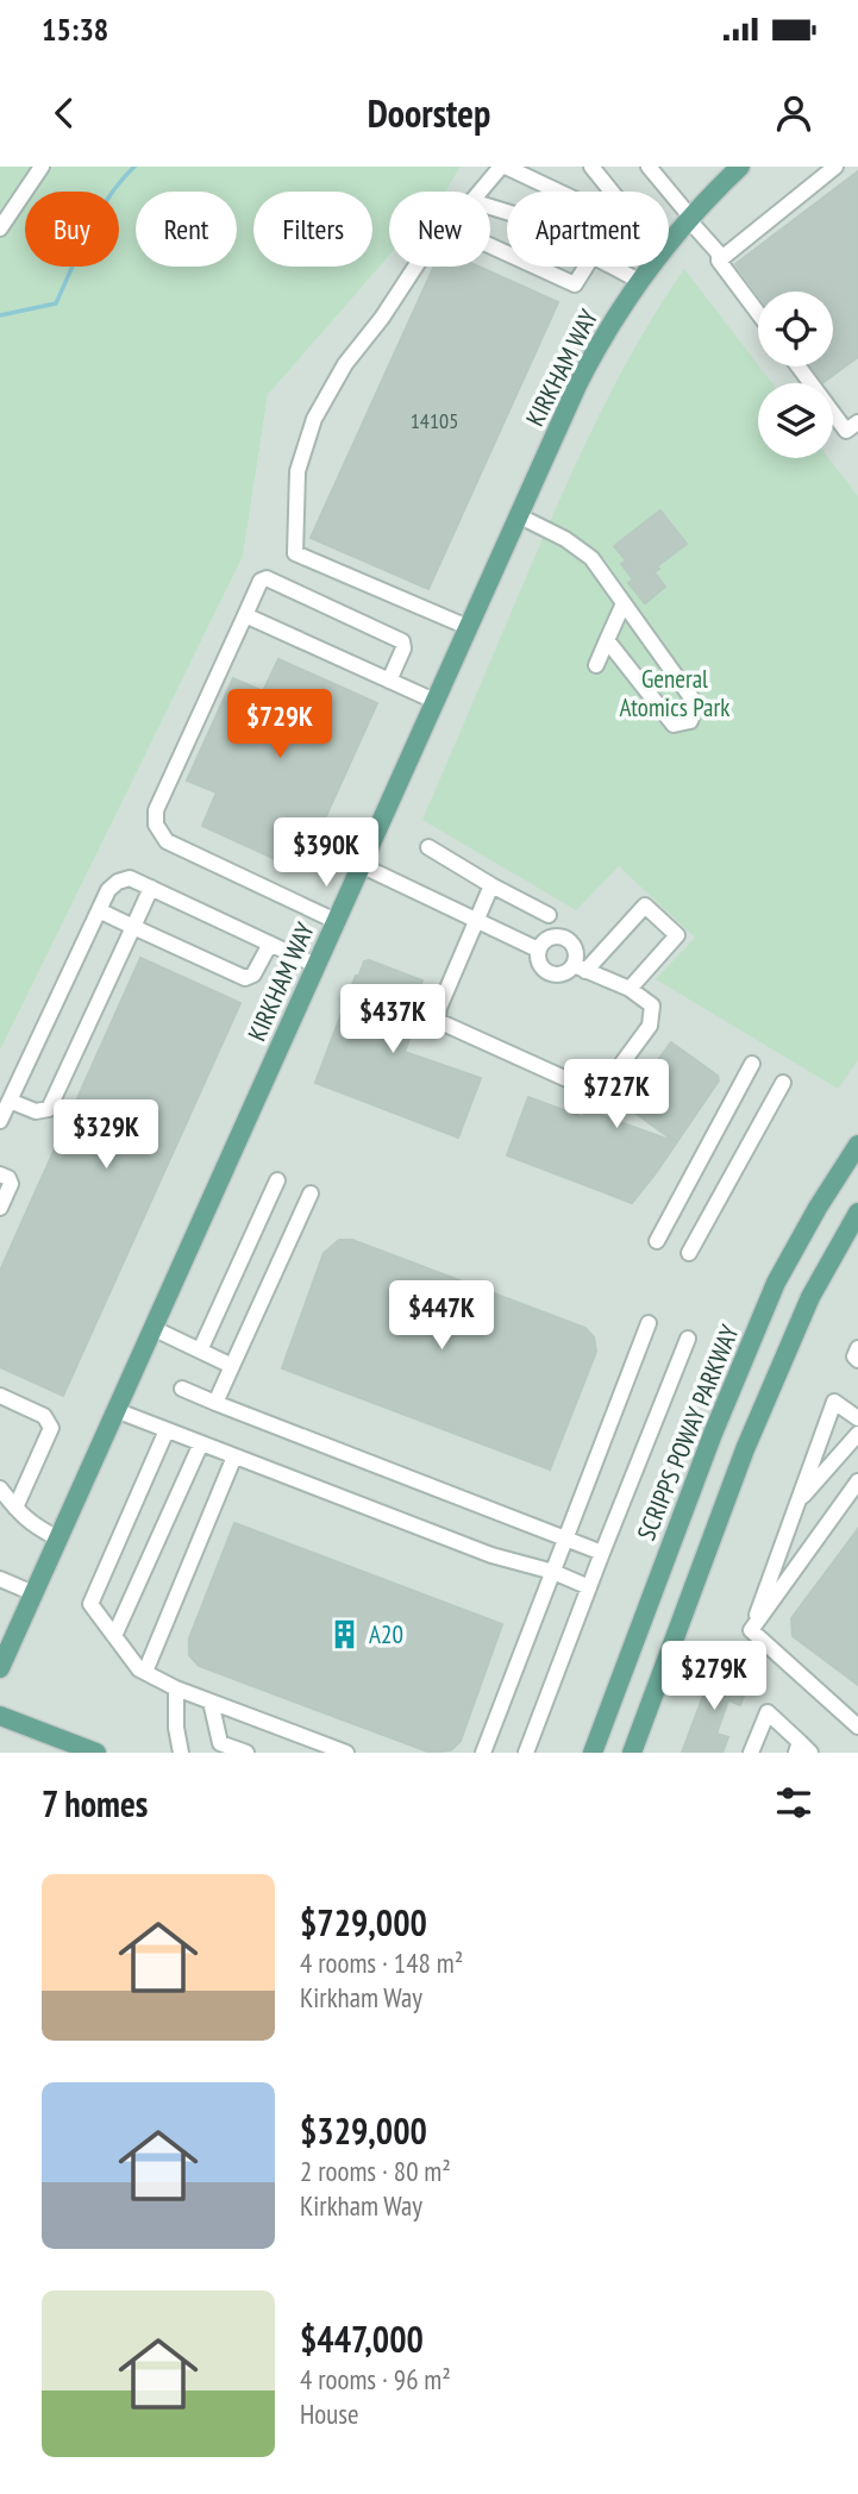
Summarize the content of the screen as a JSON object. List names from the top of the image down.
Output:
{
  "streets": {
    "main road": ["KIRKHAM WAY", "SCRIPPS POWAY PARKWAY"]
  },
  "parks": ["General Atomics Park"],
  "places": {
    "building": ["A20"]
  },
  "house_numbers": ["14105"],
  "page": {
    "status": "15:38",
    "header": "Doorstep",
    "chip": [
      "Buy",
      "Rent",
      "Filters",
      "New",
      "Apartment"
    ],
    "price": [
      "$729K",
      "$390K",
      "$437K",
      "$727K",
      "$329K",
      "$447K",
      "$279K"
    ],
    "heading": "7 homes",
    "list": [
      {
        "name": "$729,000",
        "note": "4 rooms · 148 m² · Kirkham Way"
      },
      {
        "name": "$329,000",
        "note": "2 rooms · 80 m² · Kirkham Way"
      },
      {
        "name": "$447,000",
        "note": "4 rooms · 96 m² · House"
      }
    ]
  }
}
